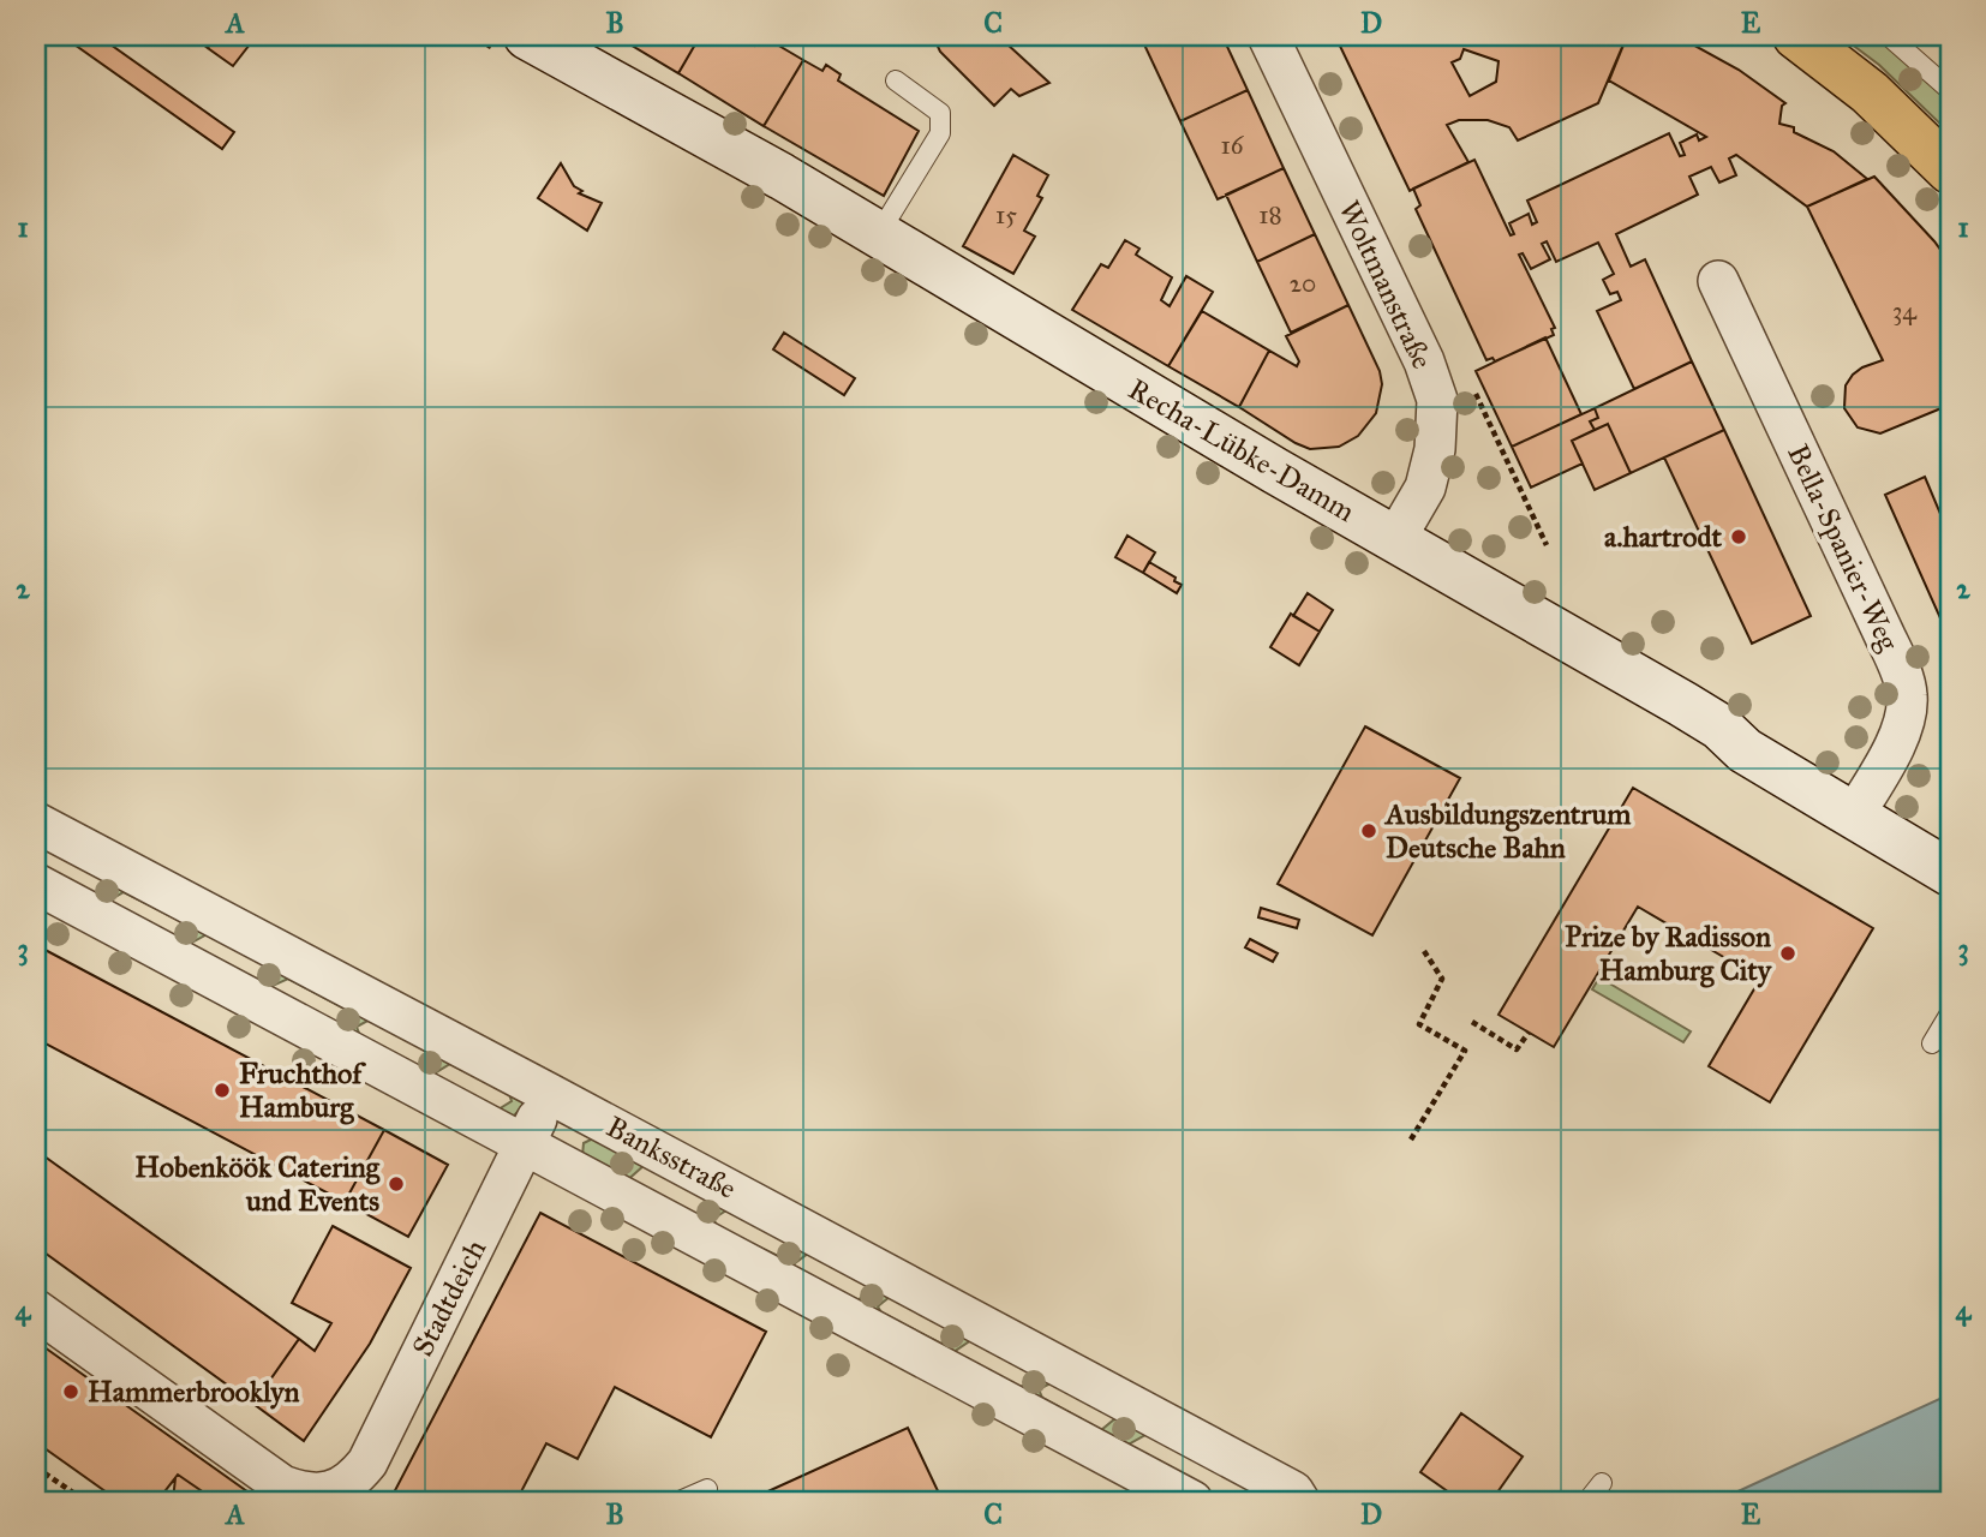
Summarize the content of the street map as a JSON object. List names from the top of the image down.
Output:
{
  "streets": {
    "main road": ["Recha-Lübke-Damm"],
    "street": [
      "Woltmanstraße",
      "Bella-Spanier-Weg",
      "Banksstraße",
      "Stadtdeich"
    ]
  },
  "crossings": [
    ["Woltmanstraße", "Recha-Lübke-Damm"],
    ["Recha-Lübke-Damm", "Bella-Spanier-Weg"],
    ["Banksstraße", "Stadtdeich"]
  ],
  "places": [
    "a.hartrodt",
    "Ausbildungszentrum Deutsche Bahn",
    "Prize by Radisson Hamburg City",
    "Fruchthof Hamburg",
    "Hobenköök Catering und Events",
    "Hammerbrooklyn"
  ],
  "house_numbers": [
    "16",
    "15",
    "18",
    "20",
    "34"
  ],
  "grid": {
    "columns": [
      "A",
      "B",
      "C",
      "D",
      "E"
    ],
    "rows": [
      "1",
      "2",
      "3",
      "4"
    ]
  }
}
